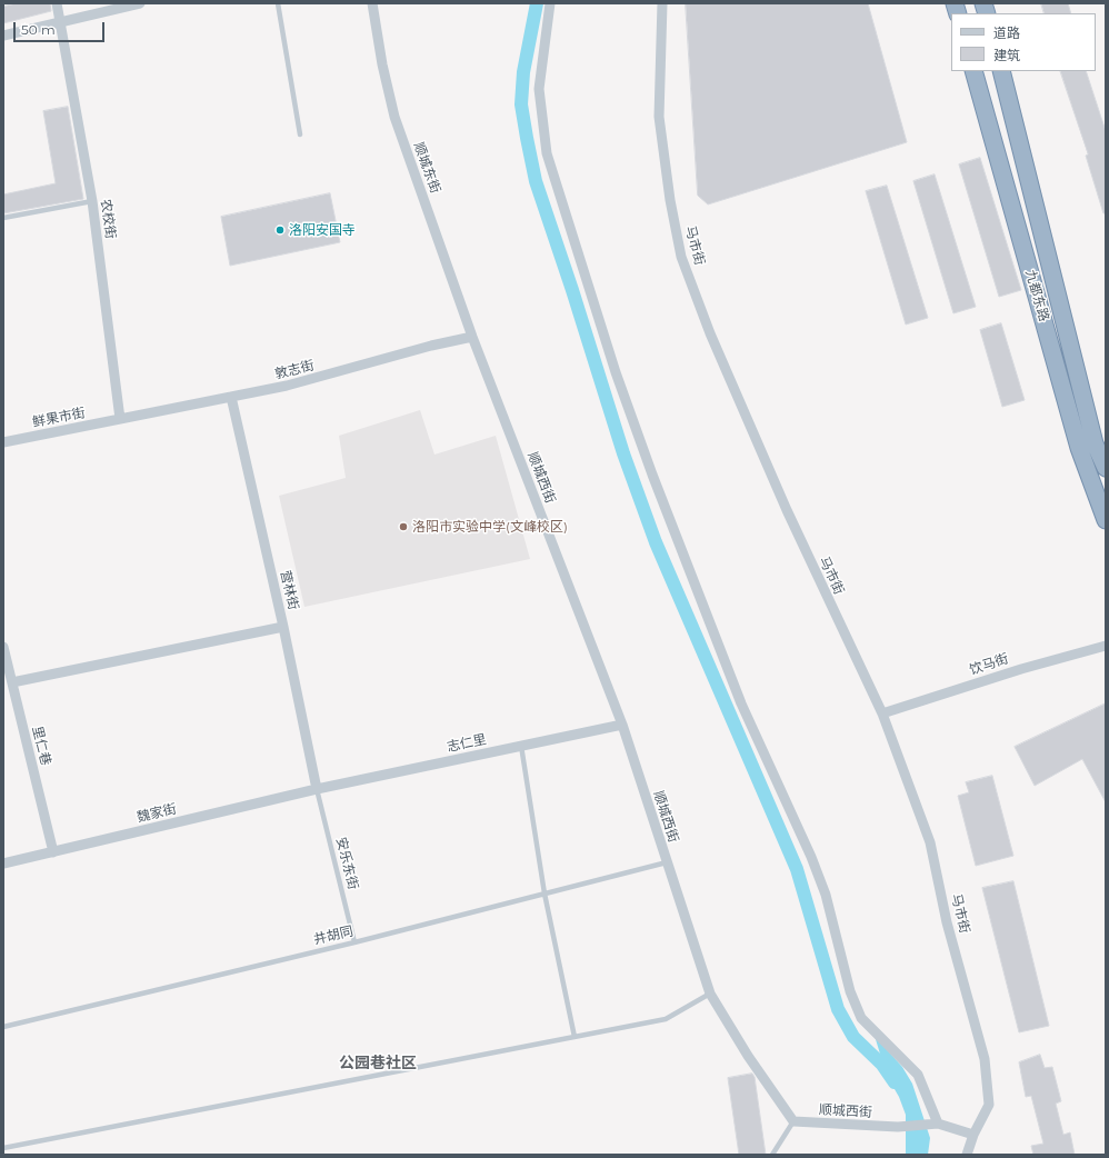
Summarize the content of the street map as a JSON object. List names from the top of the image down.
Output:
{
  "streets": {
    "highway": ["九都东路"],
    "street": [
      "顺城东街",
      "农校街",
      "马市街",
      "敦志街",
      "鲜果市街",
      "顺城西街",
      "营林街",
      "饮马街",
      "志仁里",
      "里仁巷",
      "魏家街"
    ],
    "lane": ["安乐东街", "井胡同"]
  },
  "crossings": [
    ["顺城东街", "敦志街"],
    ["顺城东街", "顺城西街"],
    ["农校街", "敦志街"],
    ["农校街", "鲜果市街"],
    ["马市街", "顺城西街"],
    ["马市街", "饮马街"],
    ["敦志街", "鲜果市街"],
    ["敦志街", "顺城西街"],
    ["敦志街", "营林街"],
    ["顺城西街", "志仁里"],
    ["顺城西街", "井胡同"],
    ["营林街", "志仁里"],
    ["营林街", "魏家街"],
    ["营林街", "安乐东街"],
    ["志仁里", "魏家街"],
    ["志仁里", "安乐东街"],
    ["里仁巷", "魏家街"],
    ["魏家街", "安乐东街"],
    ["安乐东街", "井胡同"]
  ],
  "districts": ["公园巷社区"],
  "places": ["洛阳安国寺", "洛阳市实验中学(文峰校区)"],
  "legend": ["道路", "建筑"],
  "scale_bar": "50 m"
}
